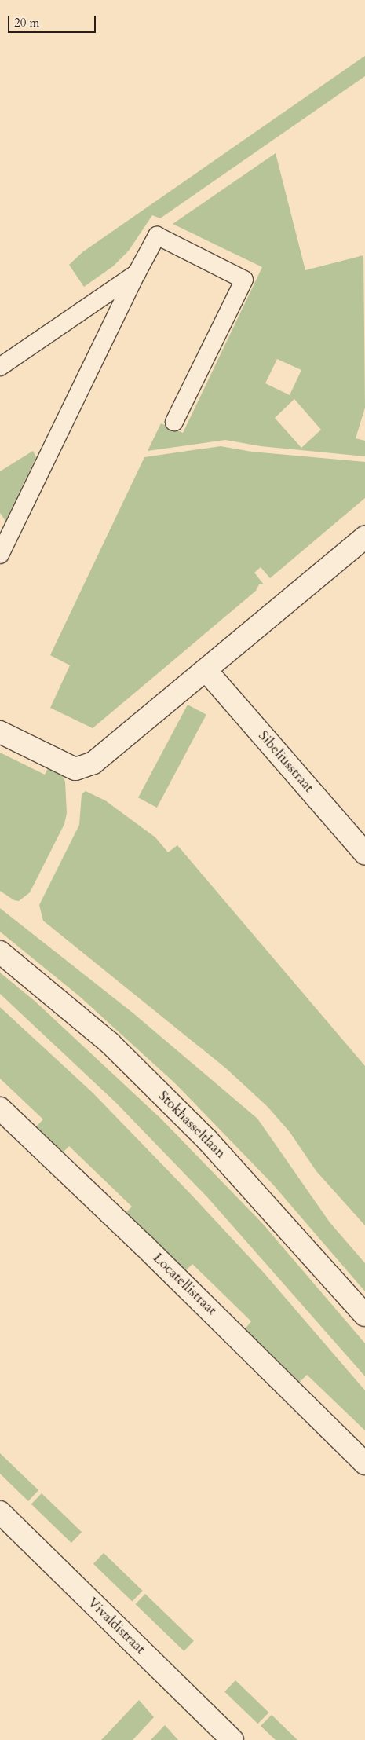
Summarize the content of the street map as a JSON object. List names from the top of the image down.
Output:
{
  "streets": {
    "street": [
      "Sibeliusstraat",
      "Stokhasseltlaan",
      "Locatellistraat",
      "Vivaldistraat"
    ]
  },
  "scale_bar": "20 m"
}
